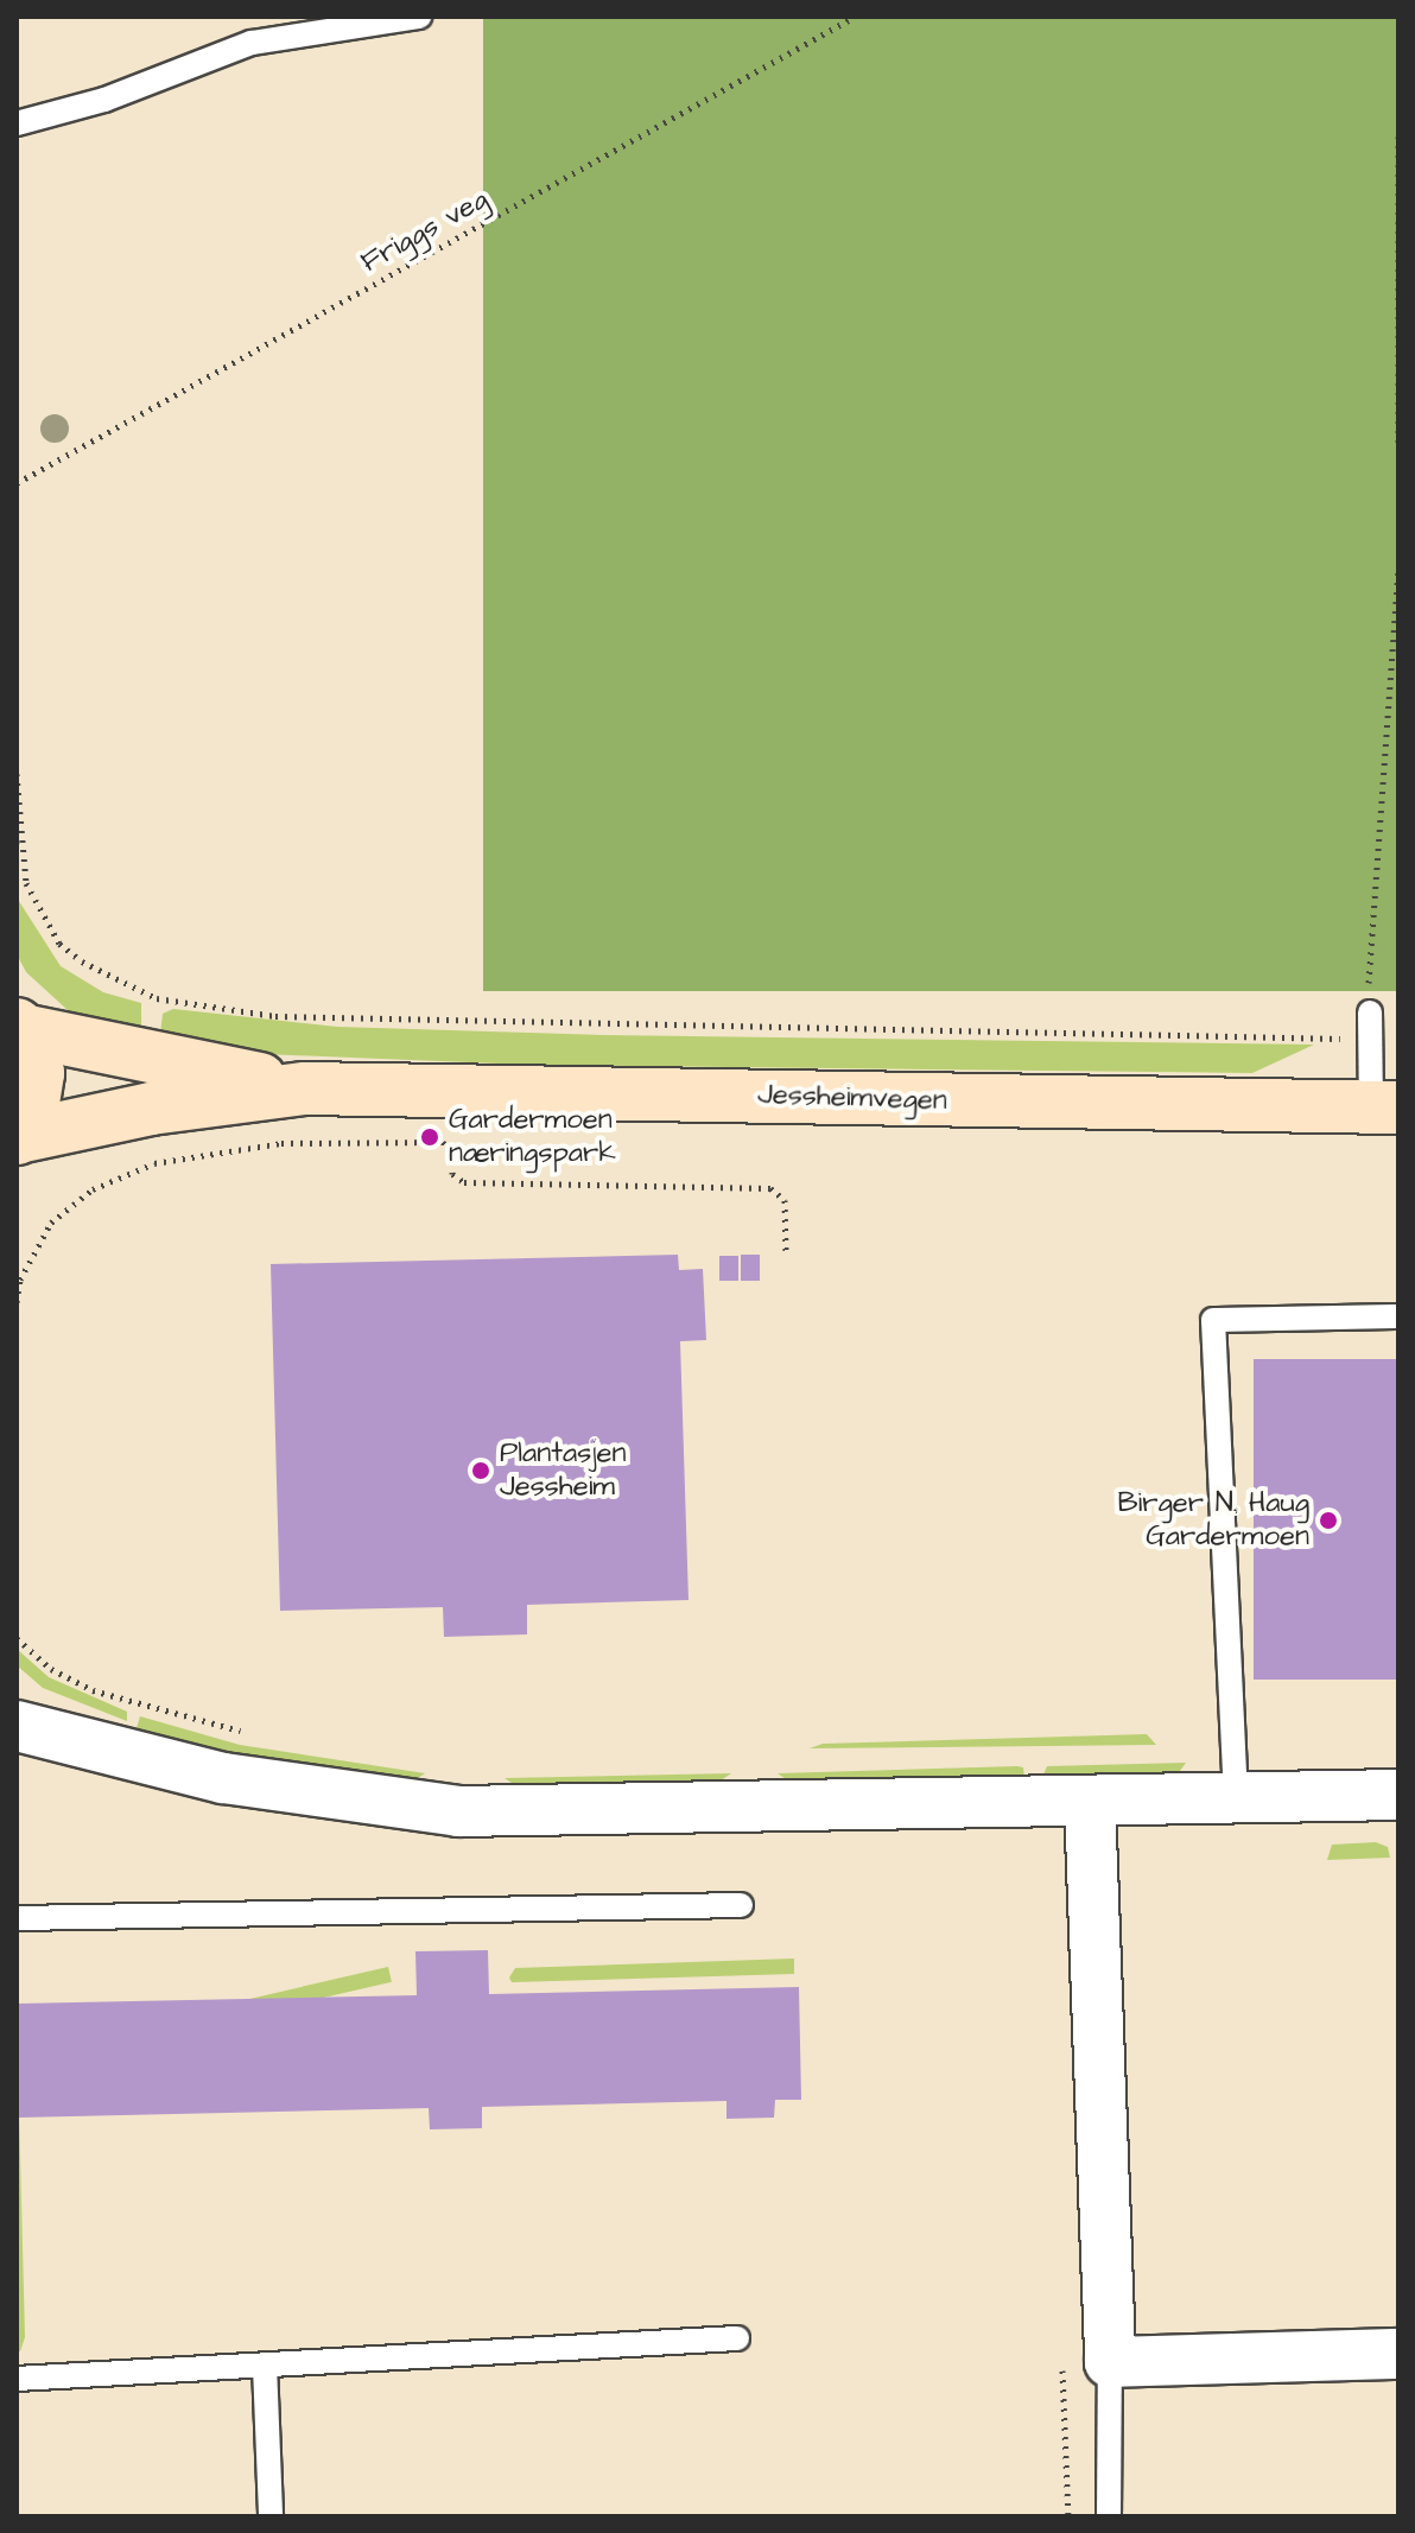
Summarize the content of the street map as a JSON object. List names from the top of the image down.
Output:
{
  "streets": {
    "main road": ["Jessheimvegen"],
    "path": ["Friggs veg"]
  },
  "places": ["Gardermoen næringspark", "Plantasjen Jessheim", "Birger N. Haug Gardermoen"]
}
